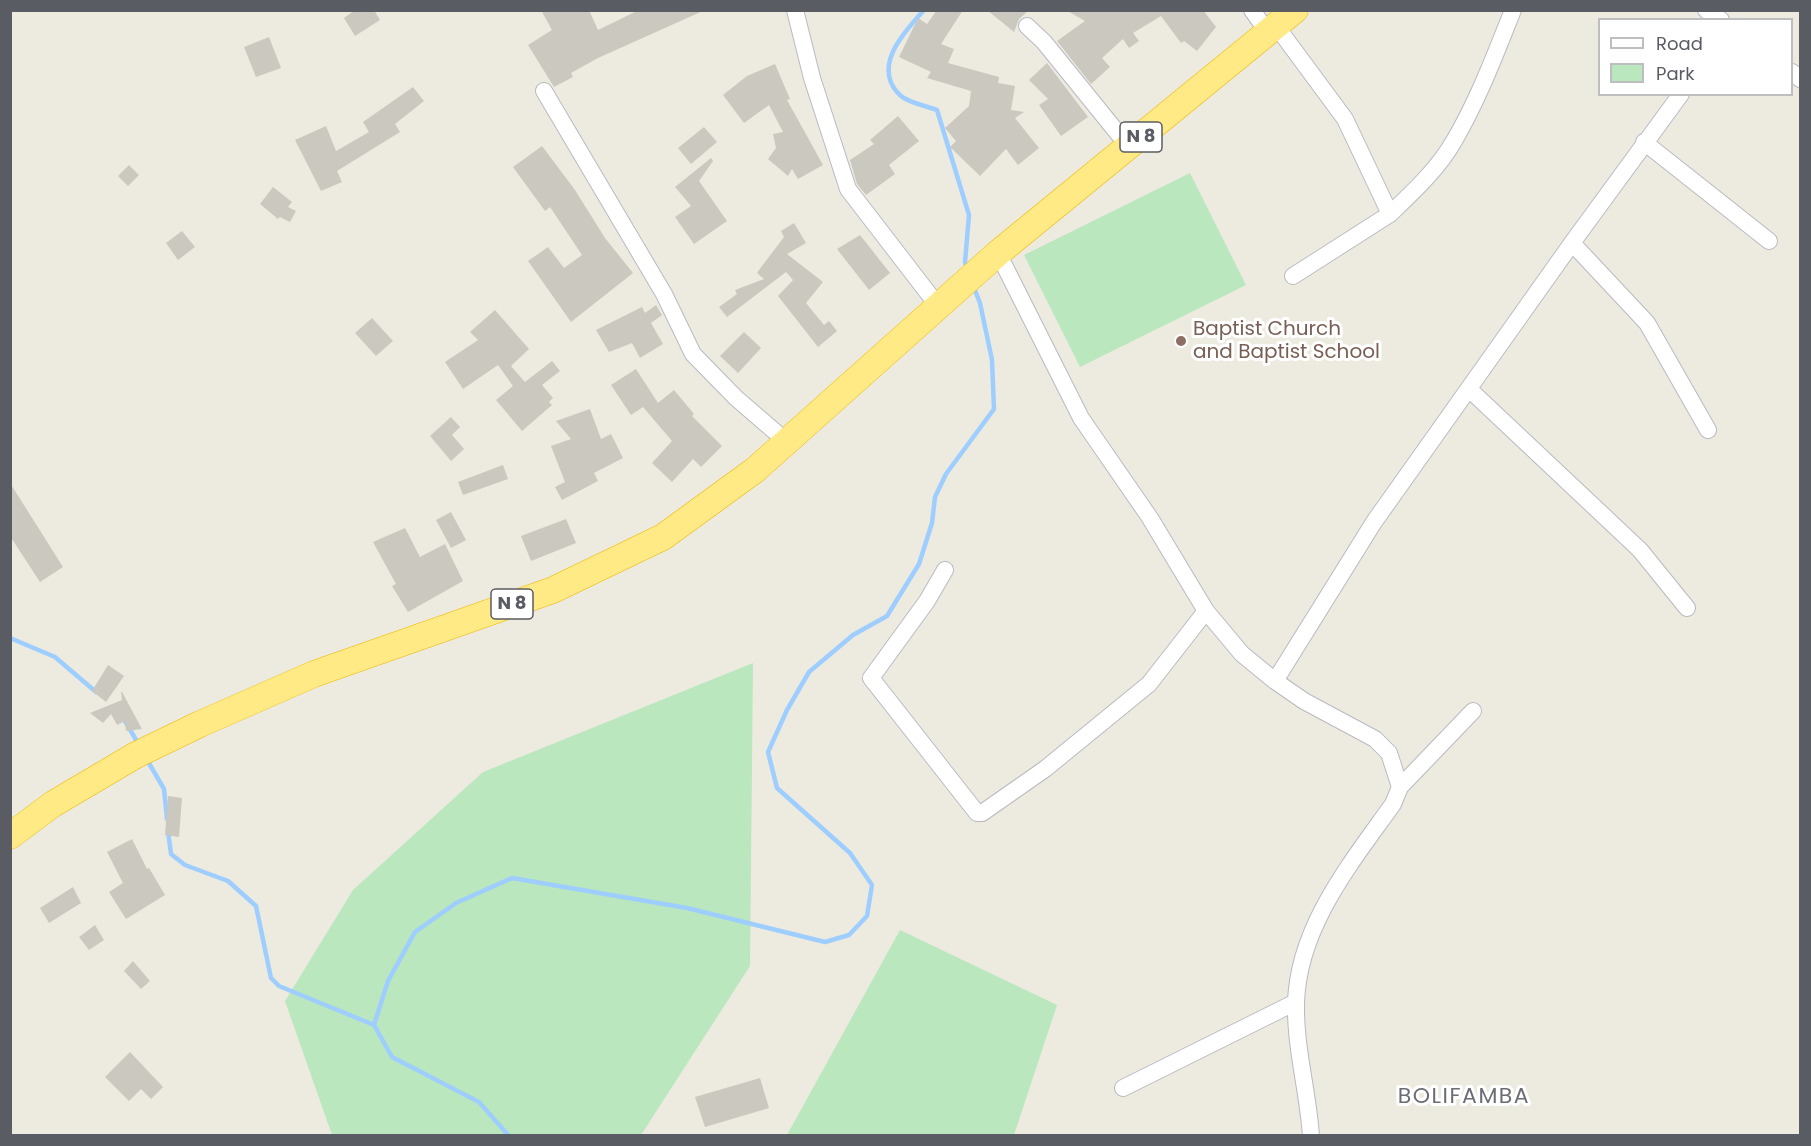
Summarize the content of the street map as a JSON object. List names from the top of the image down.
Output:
{
  "streets": {
    "highway": ["N 8"]
  },
  "districts": ["BOLIFAMBA"],
  "places": ["Baptist Church and Baptist School"],
  "legend": ["Road", "Park"]
}
